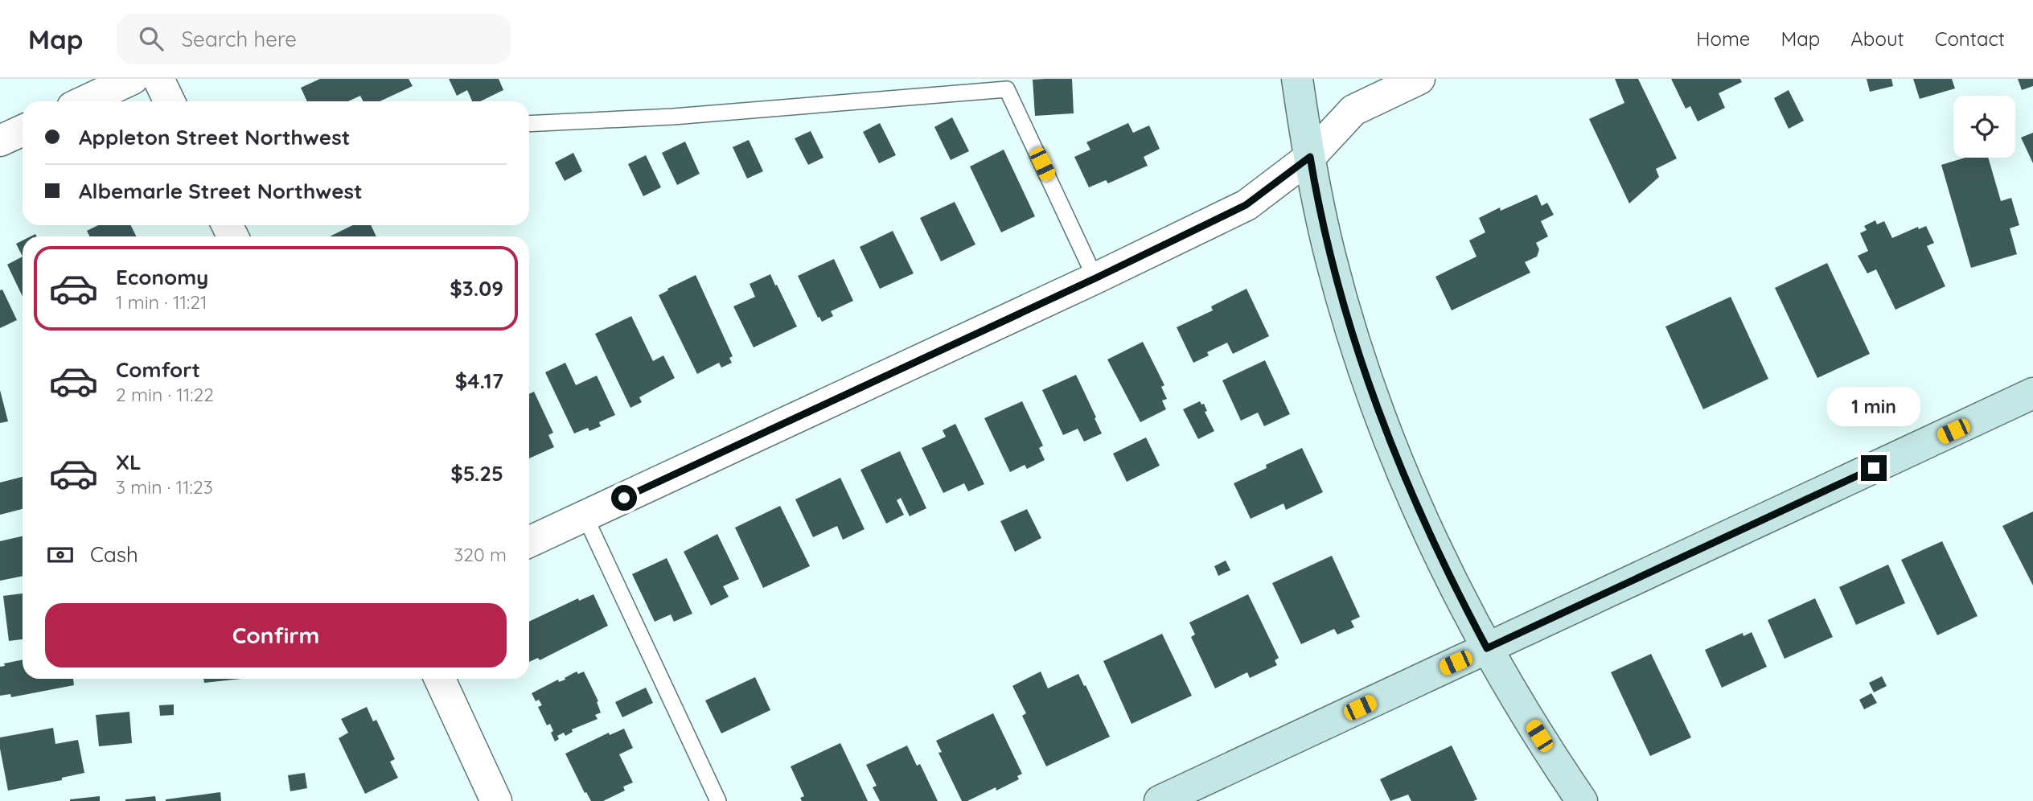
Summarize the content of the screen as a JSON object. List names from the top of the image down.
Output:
{
  "page": {
    "header": "Map",
    "search": "Search here",
    "nav": [
      "Home",
      "Map",
      "About",
      "Contact"
    ],
    "banner": ["Appleton Street Northwest", "Albemarle Street Northwest"],
    "list": [
      {
        "name": "Economy",
        "note": "1 min · 11:21",
        "value": "$3.09"
      },
      {
        "name": "Comfort",
        "note": "2 min · 11:22",
        "value": "$4.17"
      },
      {
        "name": "XL",
        "note": "3 min · 11:23",
        "value": "$5.25"
      }
    ],
    "bubble": "1 min",
    "pay": ["Cash", "320 m"],
    "buttons": "Confirm"
  }
}
